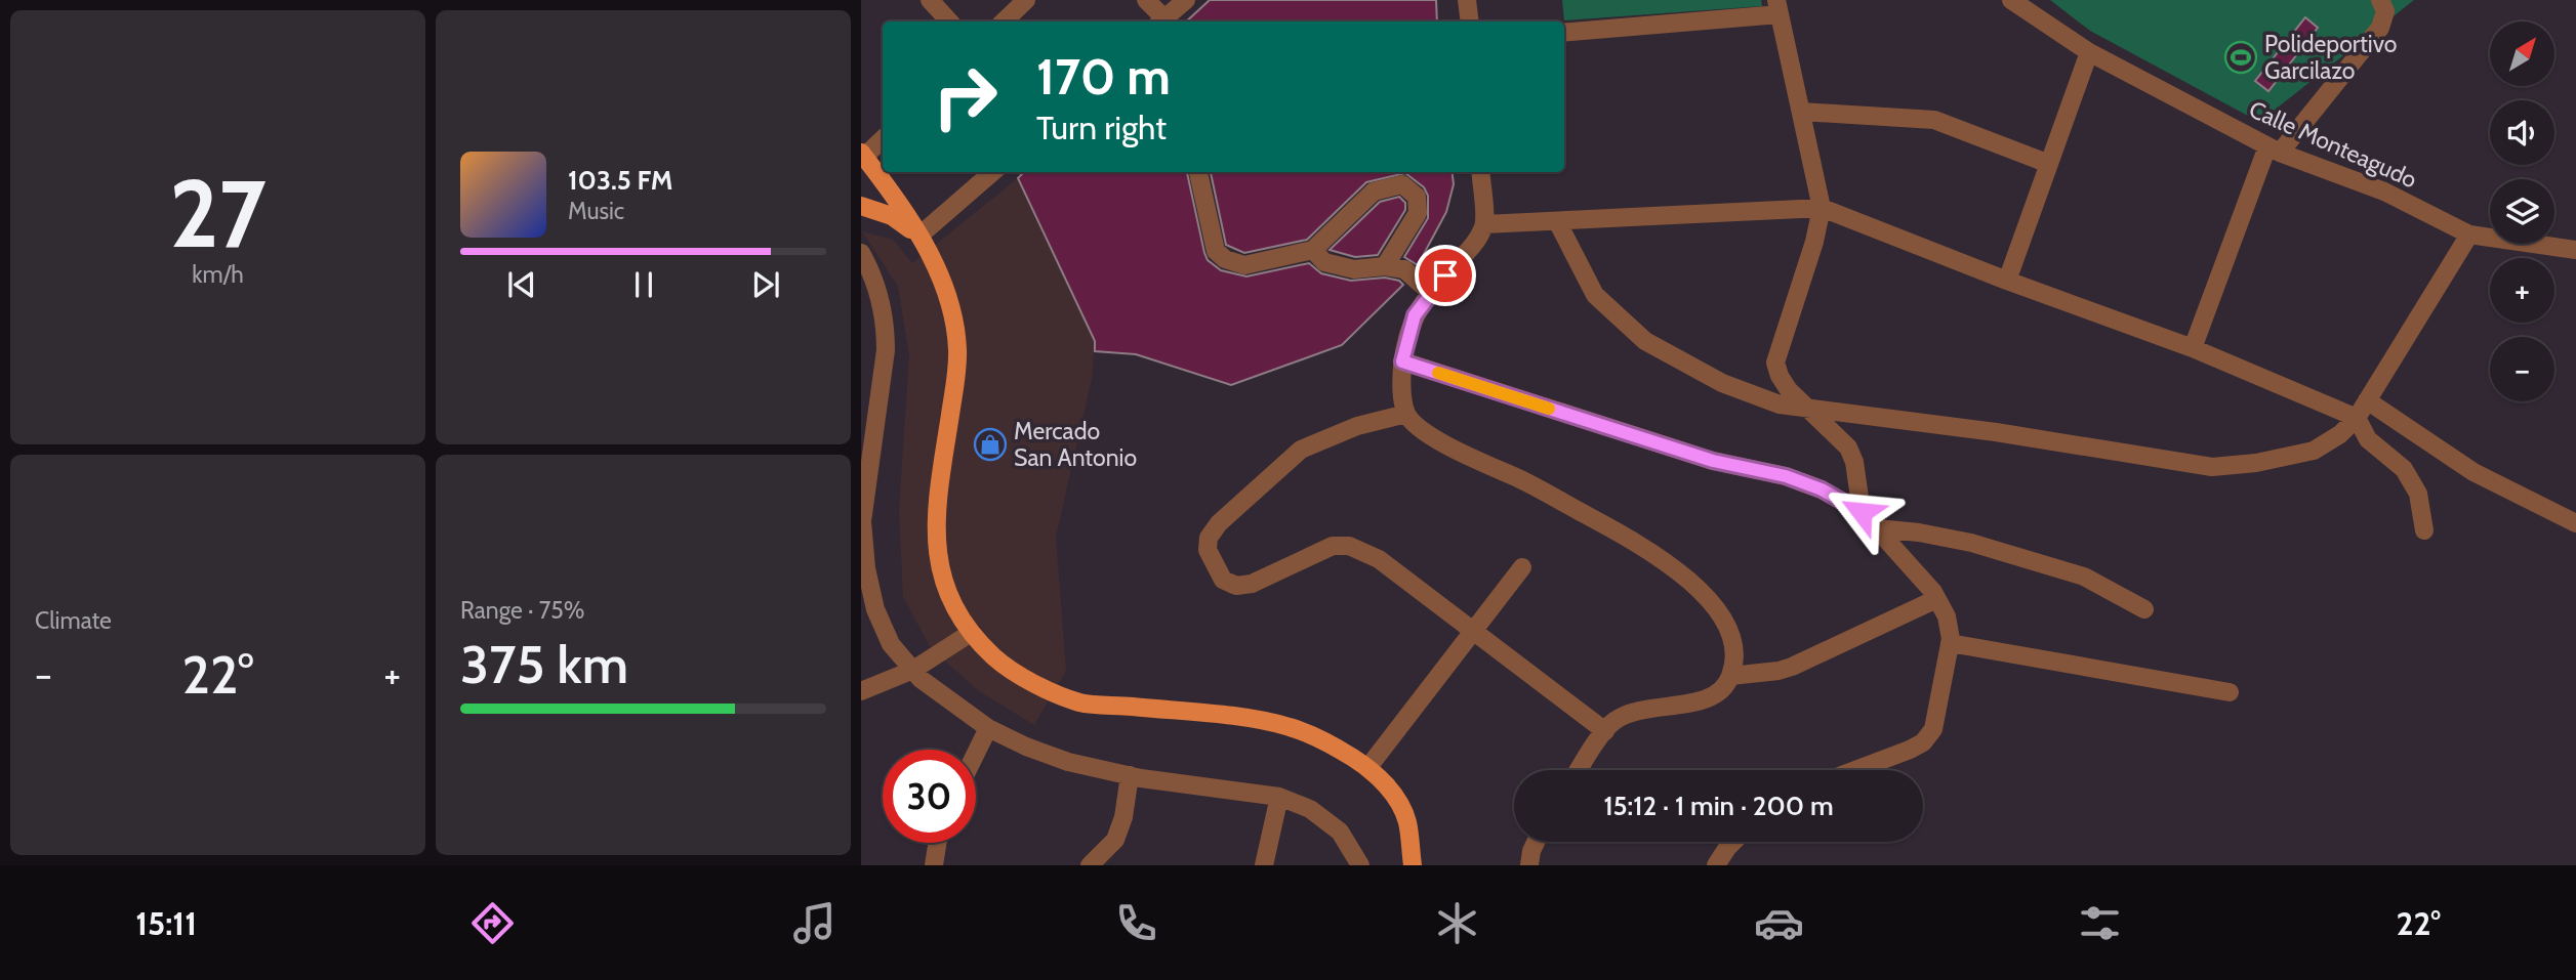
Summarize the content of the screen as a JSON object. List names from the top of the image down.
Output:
{
  "streets": {
    "street": ["Calle Monteagudo"]
  },
  "places": {
    "sports": ["Polideportivo Garcilazo"],
    "shop": ["Mercado San Antonio"]
  },
  "north": "top right",
  "page": {
    "tile": [
      ["27", "km/h"],
      "Climate",
      ["Range · 75%", "375 km"]
    ],
    "map_buttons": ["+", "−"],
    "turn": ["170 m", "Turn right"],
    "song": ["103.5 FM", "Music"],
    "heat": ["−", "22°", "+"],
    "limit": "30",
    "trip": "15:12 · 1 min · 200 m",
    "tabs": ["15:11", "22°"]
  }
}
